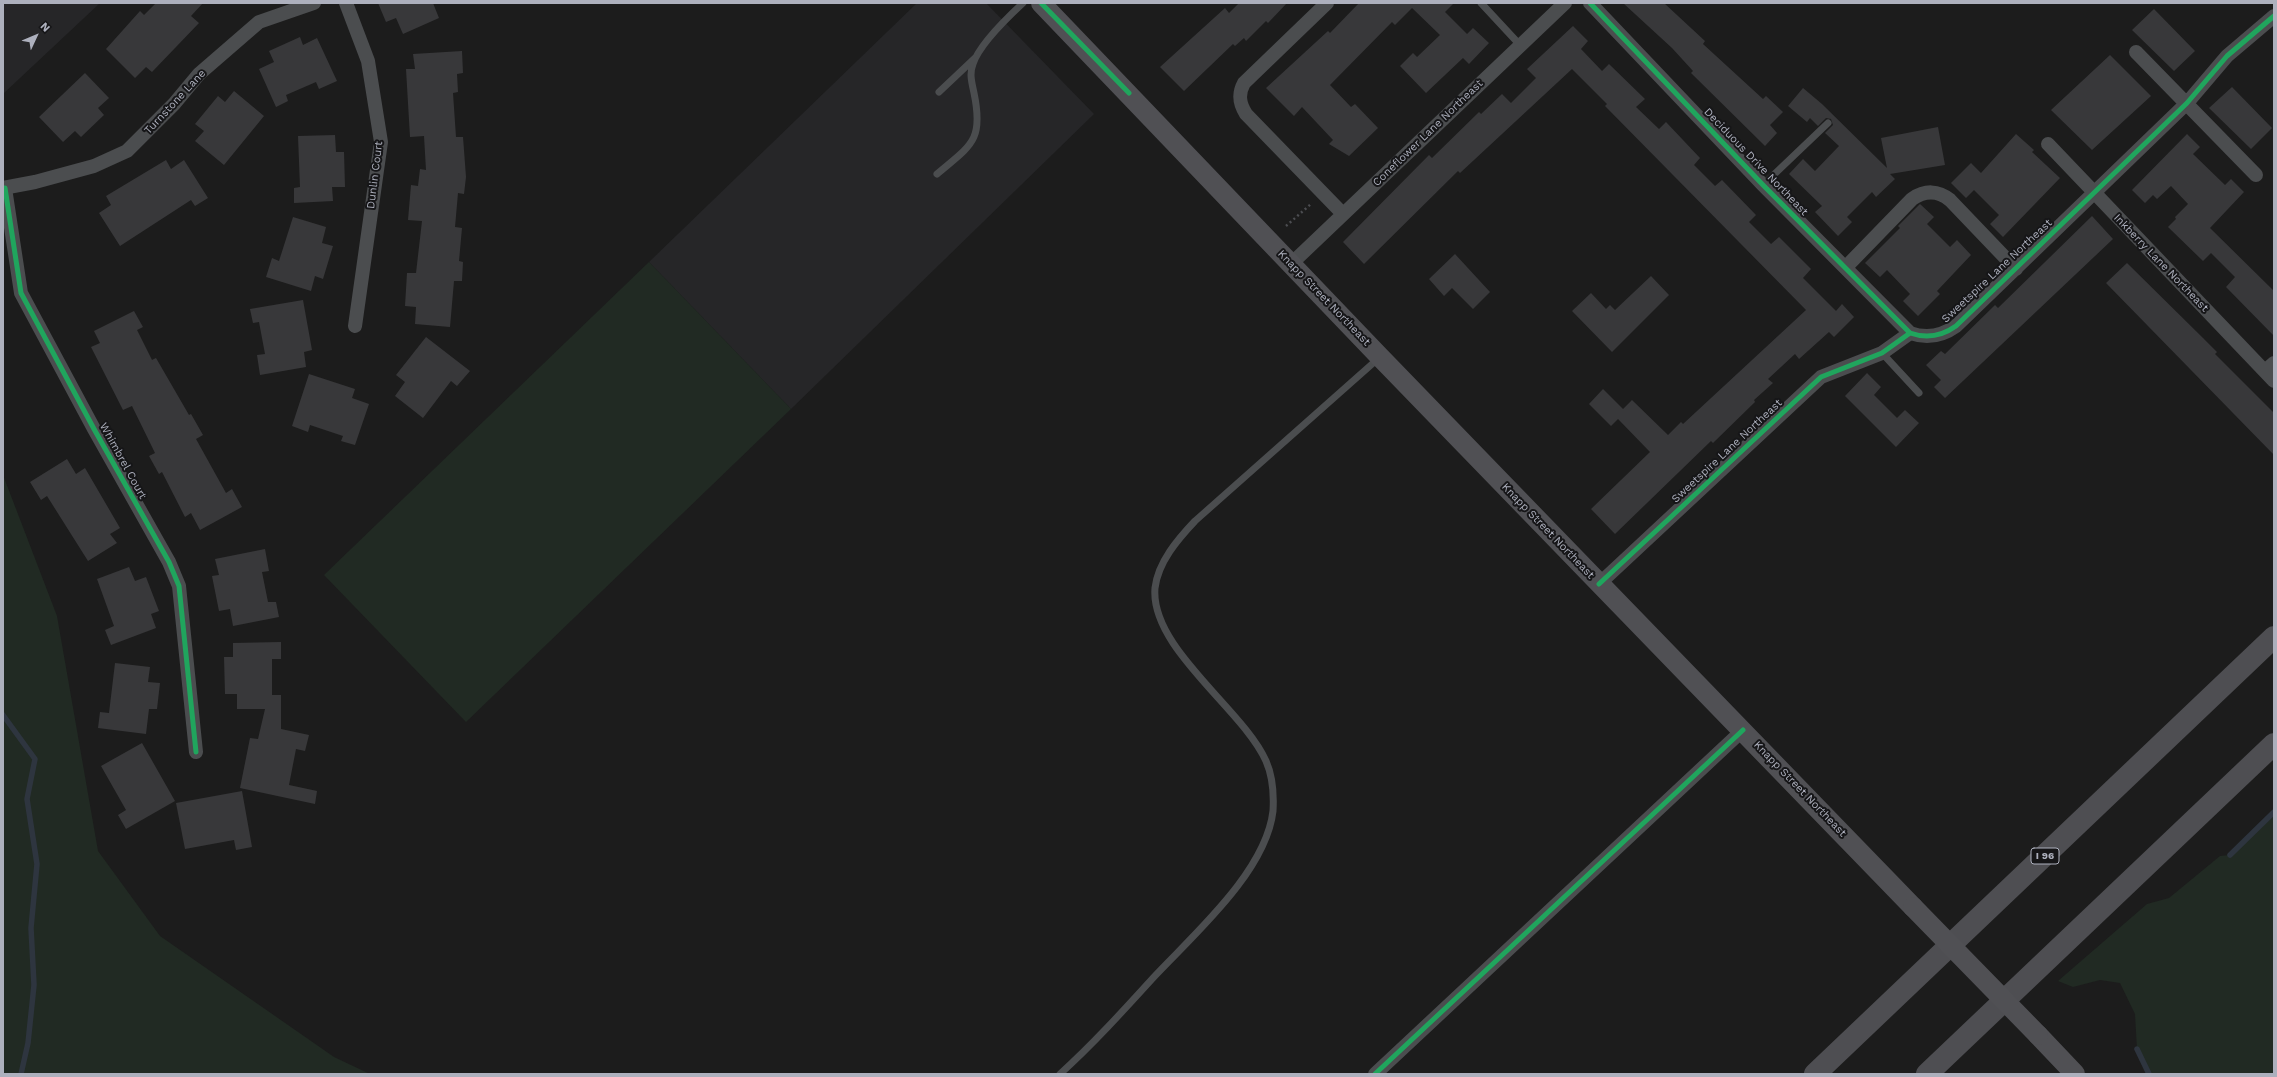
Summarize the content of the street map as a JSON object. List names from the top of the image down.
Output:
{
  "streets": {
    "highway": ["I 96"],
    "main road": ["Knapp Street Northeast"],
    "street": [
      "Turnstone Lane",
      "Coneflower Lane Northeast",
      "Deciduous Drive Northeast",
      "Dunlin Court",
      "Inkberry Lane Northeast",
      "Sweetspire Lane Northeast",
      "Whimbrel Court"
    ]
  },
  "crossings": [
    ["Turnstone Lane", "Whimbrel Court"],
    ["Coneflower Lane Northeast", "Knapp Street Northeast"],
    ["Deciduous Drive Northeast", "Sweetspire Lane Northeast"],
    ["Inkberry Lane Northeast", "Sweetspire Lane Northeast"],
    ["Sweetspire Lane Northeast", "Knapp Street Northeast"]
  ],
  "north": "top right"
}
